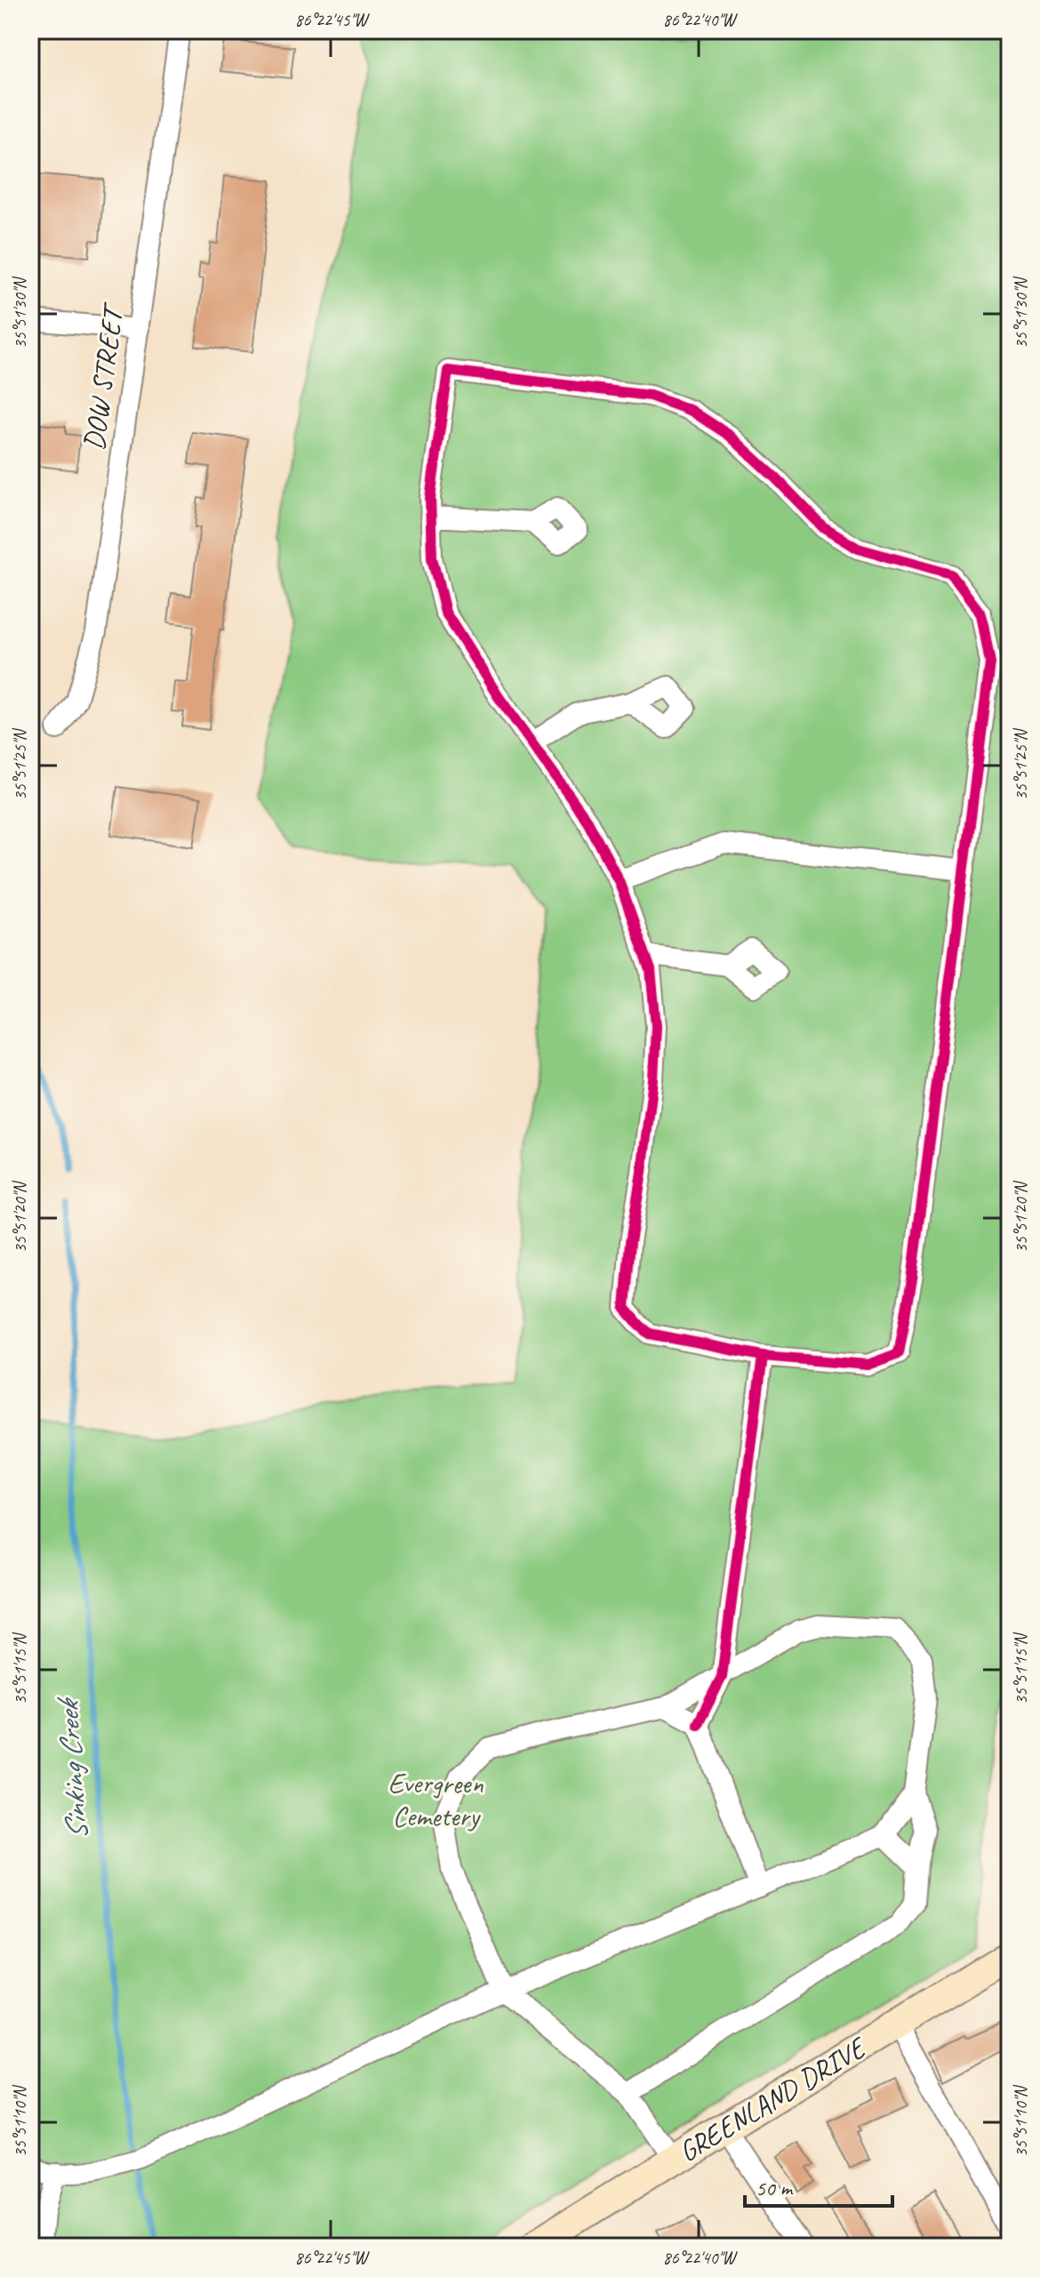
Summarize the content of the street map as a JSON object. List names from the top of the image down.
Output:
{
  "streets": {
    "street": ["DOW STREET", "GREENLAND DRIVE"]
  },
  "water": ["Sinking Creek"],
  "parks": ["Evergreen Cemetery"],
  "scale_bar": "50 m",
  "coordinates": [
    "86°22'45\"W",
    "86°22'40\"W",
    "35°51'30\"N",
    "35°51'25\"N",
    "35°51'20\"N",
    "35°51'15\"N",
    "35°51'10\"N"
  ]
}
